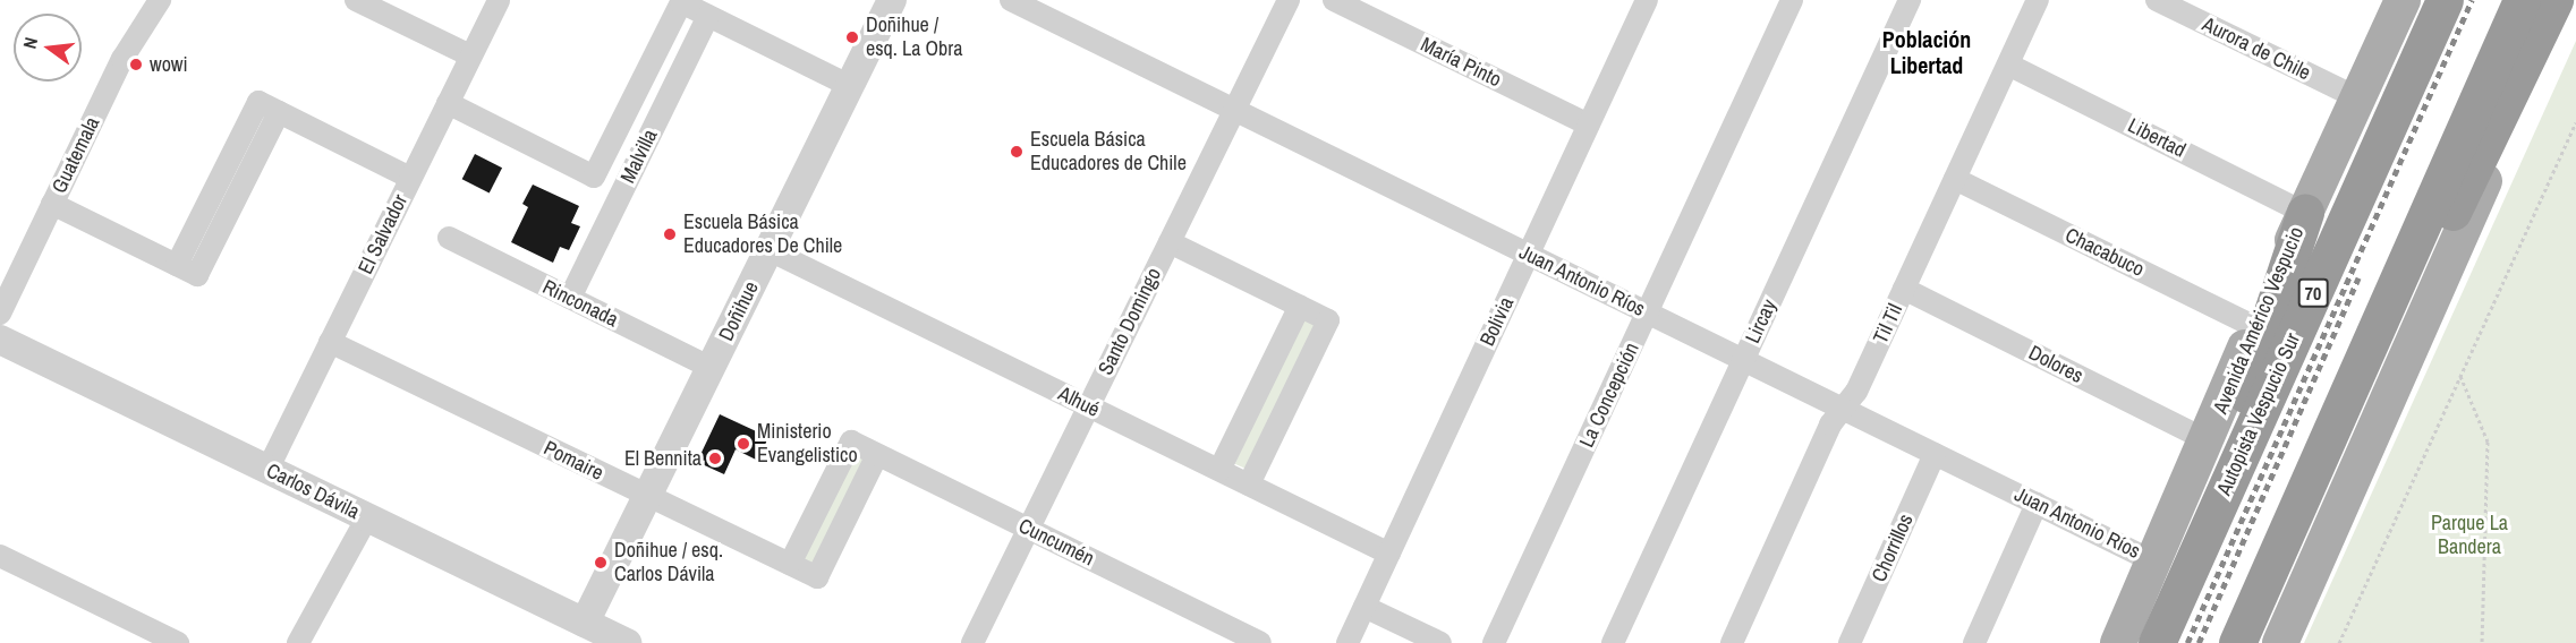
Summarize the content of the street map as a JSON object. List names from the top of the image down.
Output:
{
  "streets": {
    "highway": ["70", "Autopista Vespucio Sur"],
    "main road": ["Avenida Américo Vespucio"],
    "street": [
      "Aurora de Chile",
      "María Pinto",
      "Libertad",
      "Guatemala",
      "Malvilla",
      "El Salvador",
      "Chacabuco",
      "Juan Antonio Ríos",
      "Rinconada",
      "Doñihue",
      "Santo Domingo",
      "Bolivia",
      "Lircay",
      "Til Til",
      "Dolores",
      "La Concepción",
      "Alhué",
      "Pomaire",
      "Carlos Dávila",
      "Cuncumén",
      "Chorrillos"
    ]
  },
  "crossings": [
    ["Aurora de Chile", "Avenida Américo Vespucio"],
    ["María Pinto", "Bolivia"],
    ["Libertad", "Avenida Américo Vespucio"],
    ["Libertad", "Til Til"],
    ["Malvilla", "El Salvador"],
    ["Malvilla", "Rinconada"],
    ["El Salvador", "Pomaire"],
    ["El Salvador", "Carlos Dávila"],
    ["Chacabuco", "Avenida Américo Vespucio"],
    ["Chacabuco", "Til Til"],
    ["Juan Antonio Ríos", "Avenida Américo Vespucio"],
    ["Juan Antonio Ríos", "Santo Domingo"],
    ["Juan Antonio Ríos", "Bolivia"],
    ["Juan Antonio Ríos", "Lircay"],
    ["Juan Antonio Ríos", "Til Til"],
    ["Juan Antonio Ríos", "La Concepción"],
    ["Juan Antonio Ríos", "Chorrillos"],
    ["Rinconada", "Doñihue"],
    ["Doñihue", "Alhué"],
    ["Doñihue", "Pomaire"],
    ["Doñihue", "Carlos Dávila"],
    ["Avenida Américo Vespucio", "Dolores"],
    ["Santo Domingo", "Alhué"],
    ["Santo Domingo", "Cuncumén"],
    ["Bolivia", "Alhué"],
    ["Til Til", "Dolores"],
    ["Pomaire", "Cuncumén"]
  ],
  "districts": ["Población Libertad"],
  "parks": ["Parque La Bandera"],
  "places": [
    "Doñihue / esq. La Obra",
    "wowi",
    "Escuela Básica Educadores de Chile",
    "Escuela Básica Educadores De Chile",
    "Ministerio Evangelistico",
    "El Bennita",
    "Doñihue / esq. Carlos Dávila"
  ],
  "north": "left"
}
